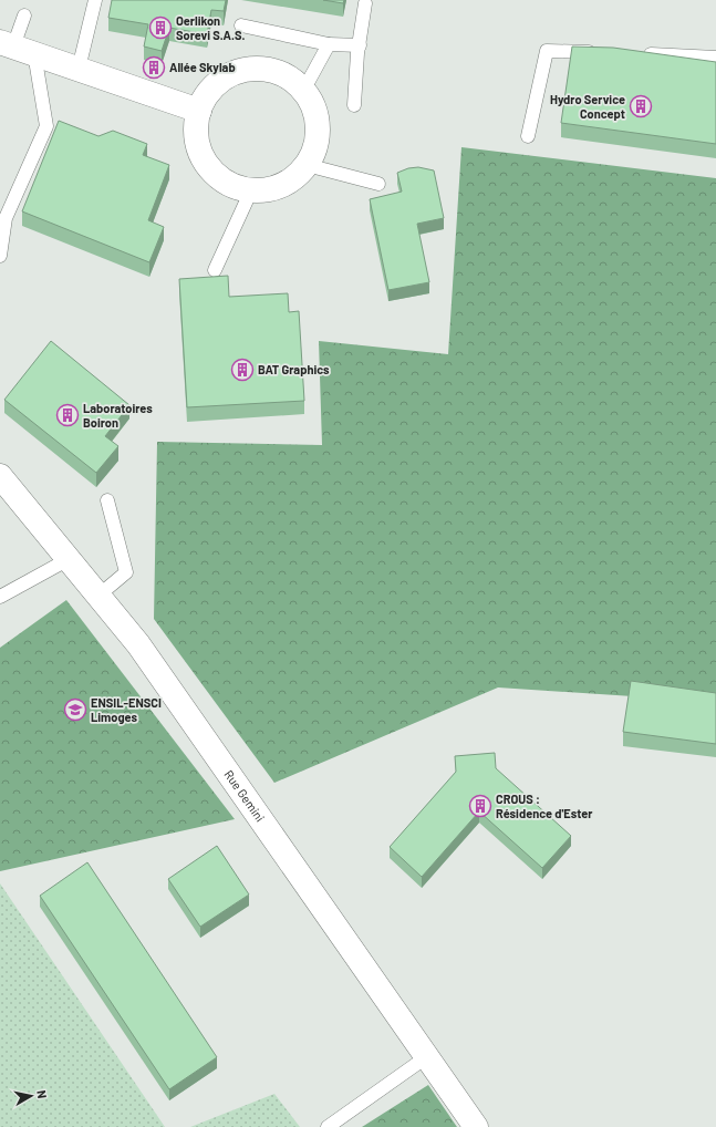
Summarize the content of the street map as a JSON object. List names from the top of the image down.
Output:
{
  "streets": {
    "street": ["Rue Gemini"]
  },
  "places": {
    "building": [
      "Oerlikon Sorevi S.A.S.",
      "Allée Skylab",
      "Hydro Service Concept",
      "BAT Graphics",
      "Laboratoires Boiron",
      "CROUS : Résidence d'Ester"
    ],
    "school or university": ["ENSIL-ENSCI Limoges"]
  },
  "north": "right"
}
